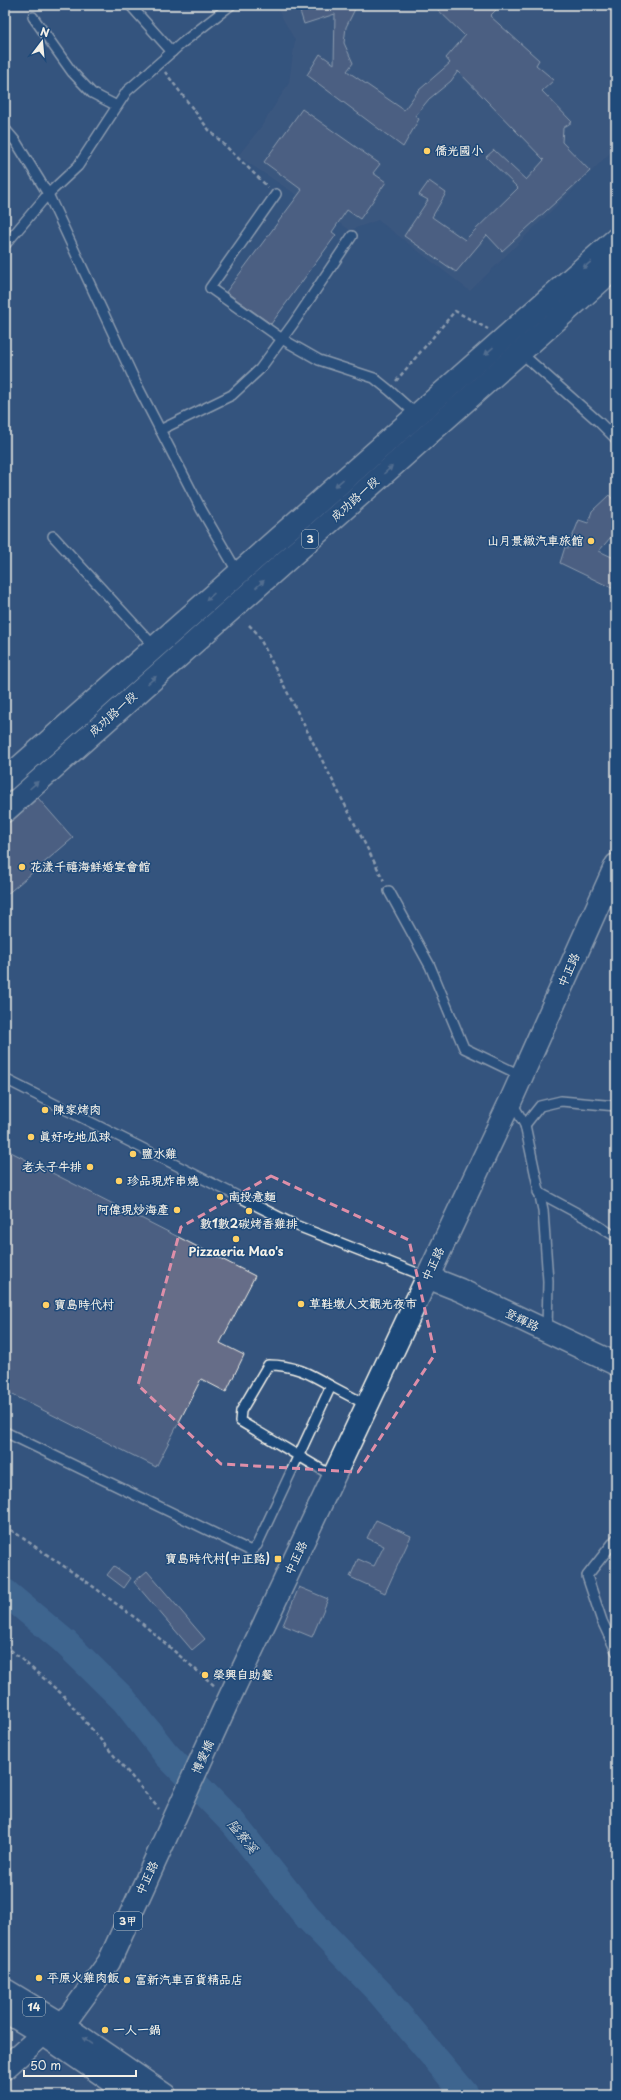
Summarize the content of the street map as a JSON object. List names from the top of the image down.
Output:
{
  "streets": {
    "main road": [
      "成功路一段",
      "3",
      "中正路",
      "登輝路",
      "博愛橋",
      "3甲",
      "14"
    ]
  },
  "crossings": [
    ["中正路", "登輝路"],
    ["中正路", "博愛橋"],
    ["中正路", "14"]
  ],
  "water": ["隘寮溪"],
  "places": {
    "other": [
      "僑光國小",
      "山月景緻汽車旅館",
      "花漾千禧海鮮婚宴會館",
      "陳家烤肉",
      "真好吃地瓜球",
      "鹽水雞",
      "老夫子牛排",
      "珍品現炸串燒",
      "南投意麵",
      "阿偉現炒海產",
      "數1數2碳烤香雞排",
      "Pizzaeria Mao's",
      "草鞋墩人文觀光夜市",
      "寶島時代村",
      "榮興自助餐",
      "平原火雞肉飯",
      "富新汽車百貨精品店",
      "一人一鍋"
    ],
    "transit": ["寶島時代村(中正路)"]
  },
  "scale_bar": "50 m",
  "north": "top"
}
